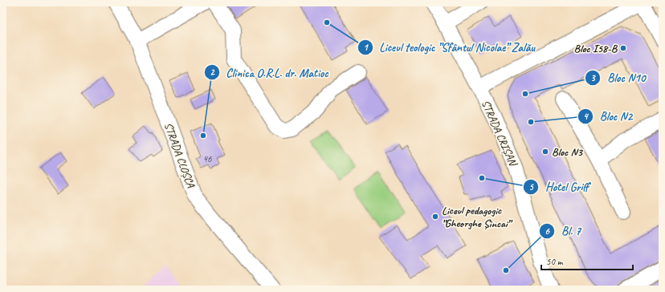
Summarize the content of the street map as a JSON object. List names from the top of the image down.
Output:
{
  "streets": {
    "street": ["STRADA CRIȘAN", "STRADA CLOȘCA"]
  },
  "places": [
    "Liceul teologic ”Sfântul Nicolae” Zalău",
    "Bloc I58-B",
    "Bloc N10",
    "Bloc N2",
    "Clinica O.R.L. dr. Matioc",
    "Bloc N3",
    "Hotel Griff",
    "Liceul pedagogic ”Gheorghe Șincai”",
    "Bl. 7"
  ],
  "house_numbers": ["46"],
  "scale_bar": "50 m"
}
